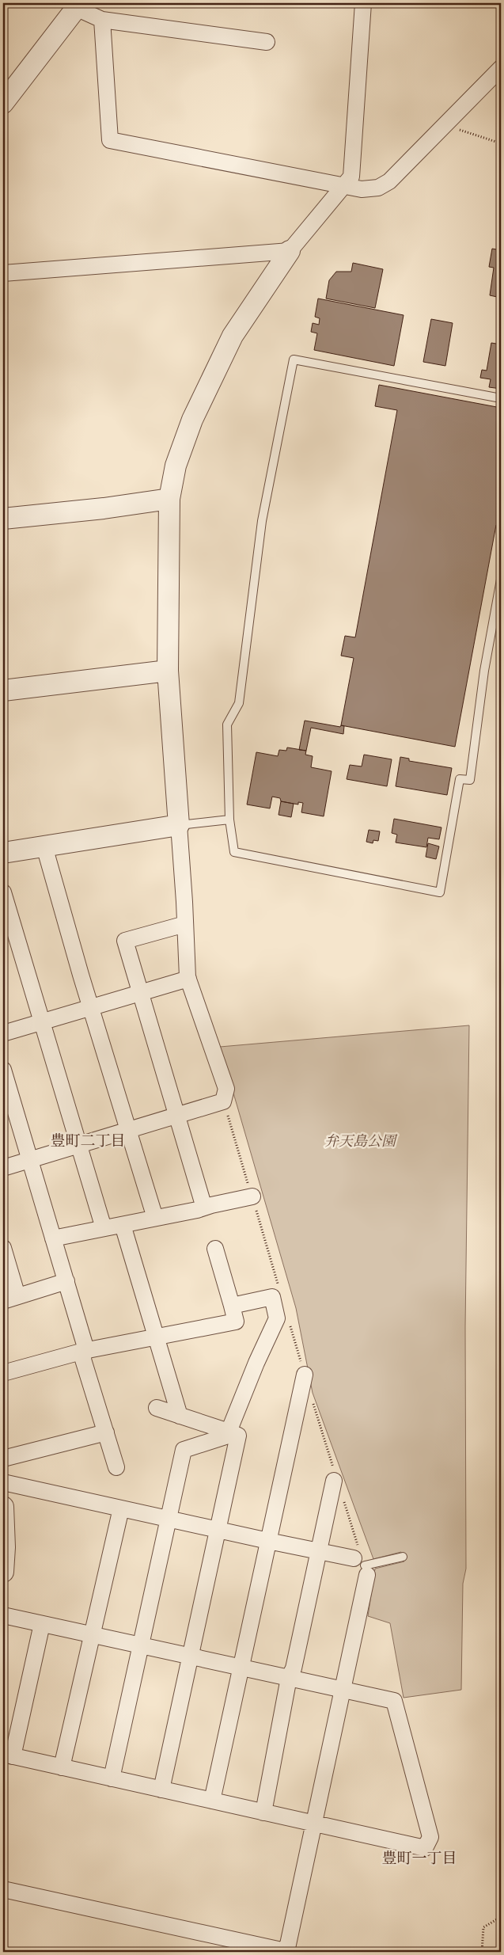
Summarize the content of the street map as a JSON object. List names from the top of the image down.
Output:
{
  "districts": ["豊町二丁目", "豊町一丁目"],
  "parks": ["弁天島公園"]
}
